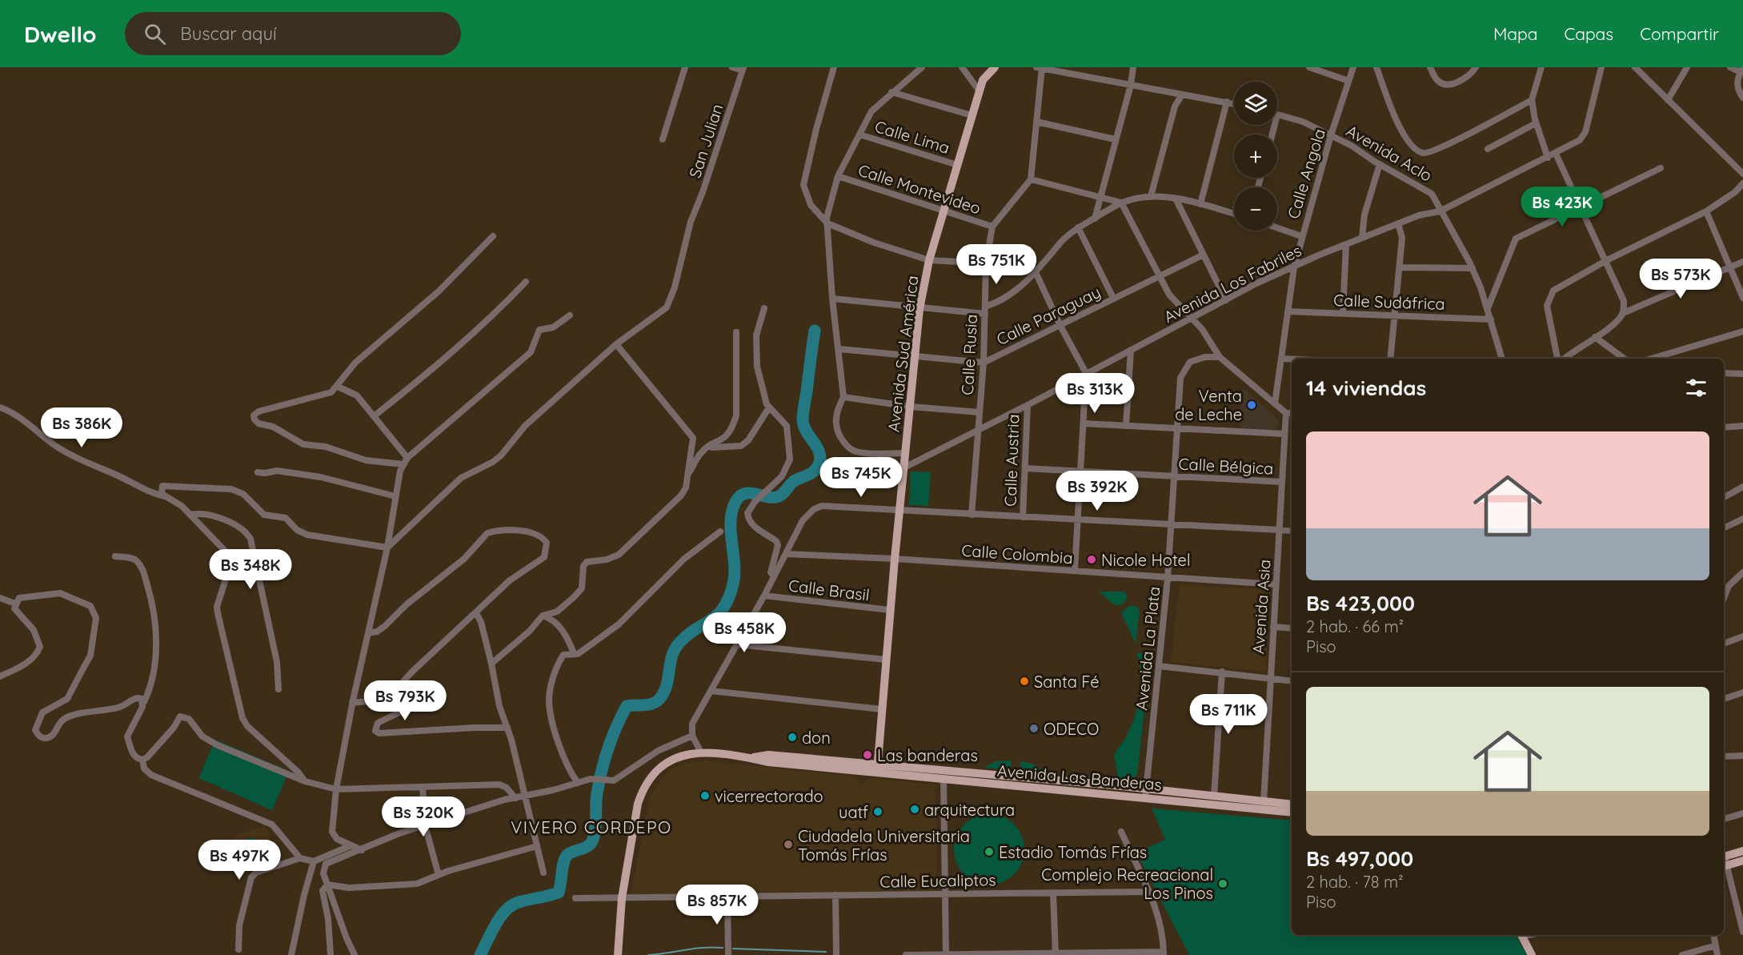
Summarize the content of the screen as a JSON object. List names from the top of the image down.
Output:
{
  "streets": {
    "main road": ["Avenida Sud América", "Avenida Las Banderas"],
    "street": [
      "Calle Lima",
      "San Julian",
      "Avenida Aclo",
      "Calle Angola",
      "Calle Montevideo",
      "Avenida Los Fabriles",
      "Calle Sudáfrica",
      "Calle Paraguay",
      "Calle Rusia",
      "Calle Austria",
      "Calle Bélgica",
      "Calle Colombia",
      "Calle Brasil",
      "Avenida Asia",
      "Avenida La Plata",
      "Calle Eucaliptos"
    ]
  },
  "crossings": [
    ["Calle Lima", "Avenida Sud América"],
    ["Avenida Aclo", "Calle Angola"],
    ["Avenida Aclo", "Avenida Los Fabriles"],
    ["Avenida Aclo", "Calle Sudáfrica"],
    ["Calle Angola", "Avenida Los Fabriles"],
    ["Calle Angola", "Calle Sudáfrica"],
    ["Calle Montevideo", "Avenida Sud América"],
    ["Calle Montevideo", "Calle Rusia"],
    ["Avenida Los Fabriles", "Avenida Sud América"],
    ["Avenida Los Fabriles", "Calle Rusia"],
    ["Avenida Los Fabriles", "Calle Austria"],
    ["Calle Paraguay", "Avenida Sud América"],
    ["Calle Paraguay", "Calle Rusia"],
    ["Avenida Sud América", "Calle Colombia"],
    ["Avenida Sud América", "Calle Brasil"],
    ["Avenida Sud América", "Avenida Las Banderas"],
    ["Calle Austria", "Calle Bélgica"],
    ["Calle Bélgica", "Avenida Asia"],
    ["Calle Bélgica", "Avenida La Plata"],
    ["Calle Colombia", "Avenida Asia"],
    ["Calle Colombia", "Avenida La Plata"],
    ["Avenida Asia", "Avenida Las Banderas"],
    ["Avenida La Plata", "Avenida Las Banderas"],
    ["Avenida Las Banderas", "Calle Eucaliptos"]
  ],
  "districts": ["VIVERO CORDEPO"],
  "places": [
    "Venta de Leche",
    "Nicole Hotel",
    "Santa Fé",
    "ODECO",
    "don",
    "Las banderas",
    "vicerrectorado",
    "arquitectura",
    "uatf",
    "Ciudadela Universitaria Tomás Frías",
    "Estadio Tomás Frías",
    "Complejo Recreacional Los Pinos"
  ],
  "page": {
    "header": "Dwello",
    "search": "Buscar aquí",
    "nav": ["Mapa", "Capas", "Compartir"],
    "map_buttons": ["+", "−"],
    "price": [
      "Bs 423K",
      "Bs 751K",
      "Bs 573K",
      "Bs 313K",
      "Bs 386K",
      "Bs 745K",
      "Bs 392K",
      "Bs 348K",
      "Bs 458K",
      "Bs 793K",
      "Bs 711K",
      "Bs 320K",
      "Bs 497K",
      "Bs 857K"
    ],
    "heading": "14 viviendas",
    "list": [
      {
        "name": "Bs 423,000",
        "note": "2 hab. · 66 m² · Piso"
      },
      {
        "name": "Bs 497,000",
        "note": "2 hab. · 78 m² · Piso"
      }
    ]
  }
}
